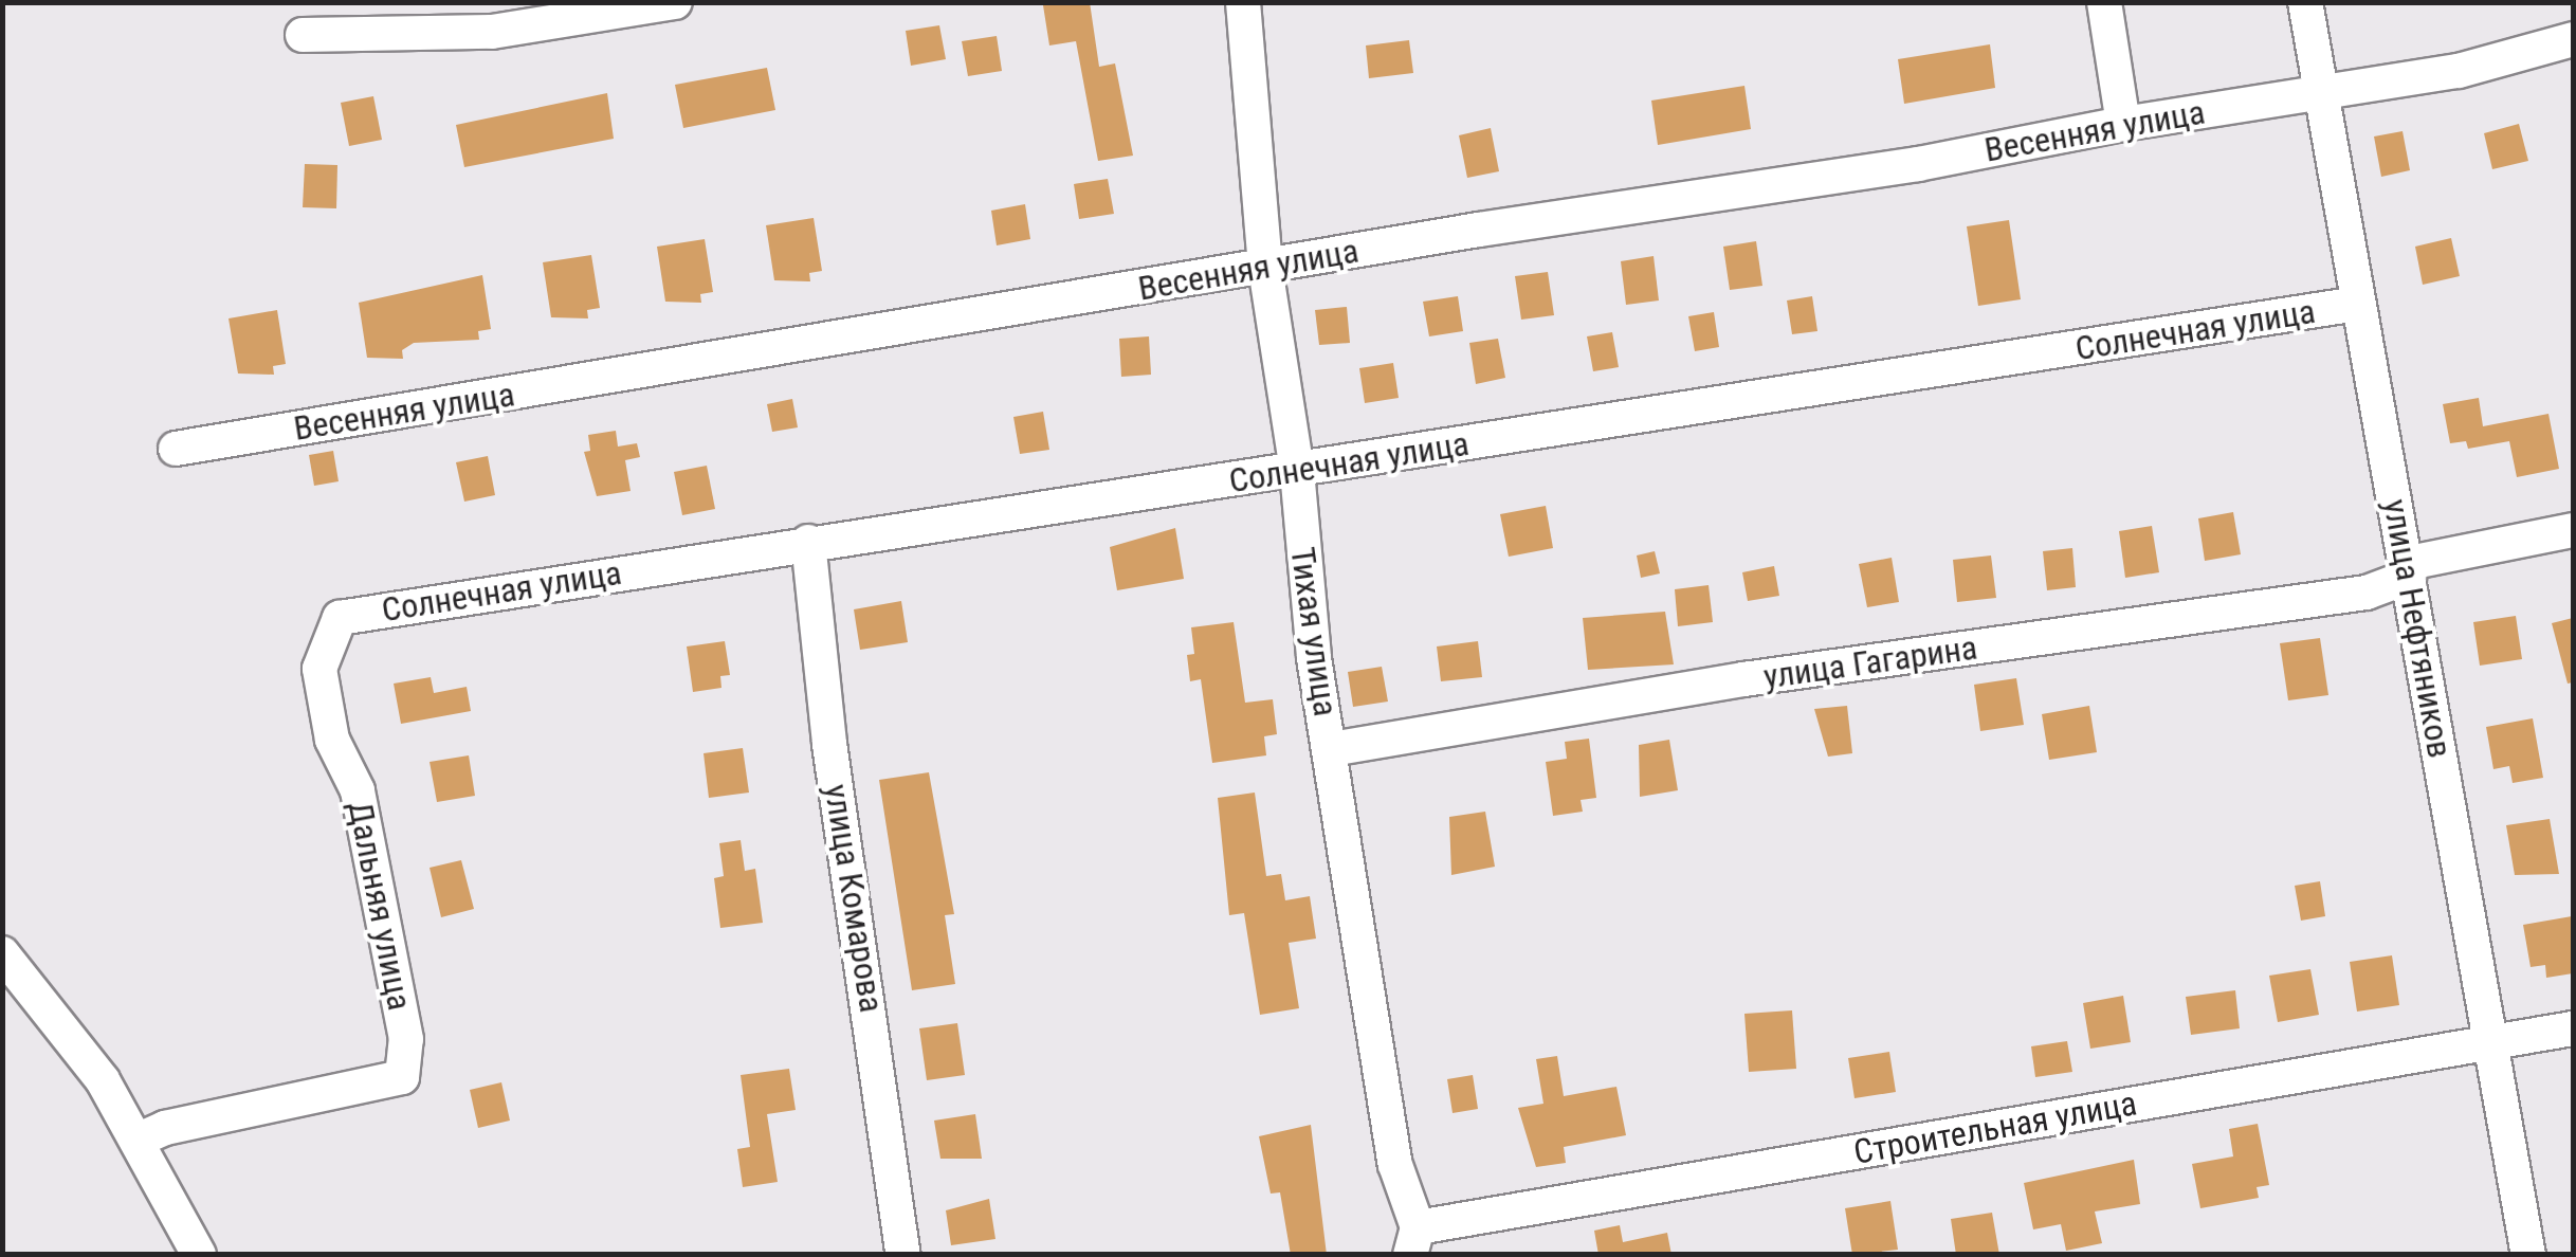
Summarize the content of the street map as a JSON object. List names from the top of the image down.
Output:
{
  "streets": {
    "street": [
      "Весенняя улица",
      "Солнечная улица",
      "улица Нефтяников",
      "Тихая улица",
      "улица Гагарина",
      "улица Комарова",
      "Дальняя улица",
      "Строительная улица"
    ]
  },
  "crossings": [
    ["Весенняя улица", "улица Нефтяников"],
    ["Весенняя улица", "Тихая улица"],
    ["Солнечная улица", "улица Нефтяников"],
    ["Солнечная улица", "Тихая улица"],
    ["Солнечная улица", "улица Комарова"],
    ["Солнечная улица", "Дальняя улица"],
    ["улица Нефтяников", "улица Гагарина"],
    ["улица Нефтяников", "Строительная улица"],
    ["Тихая улица", "улица Гагарина"],
    ["Тихая улица", "Строительная улица"]
  ]
}
